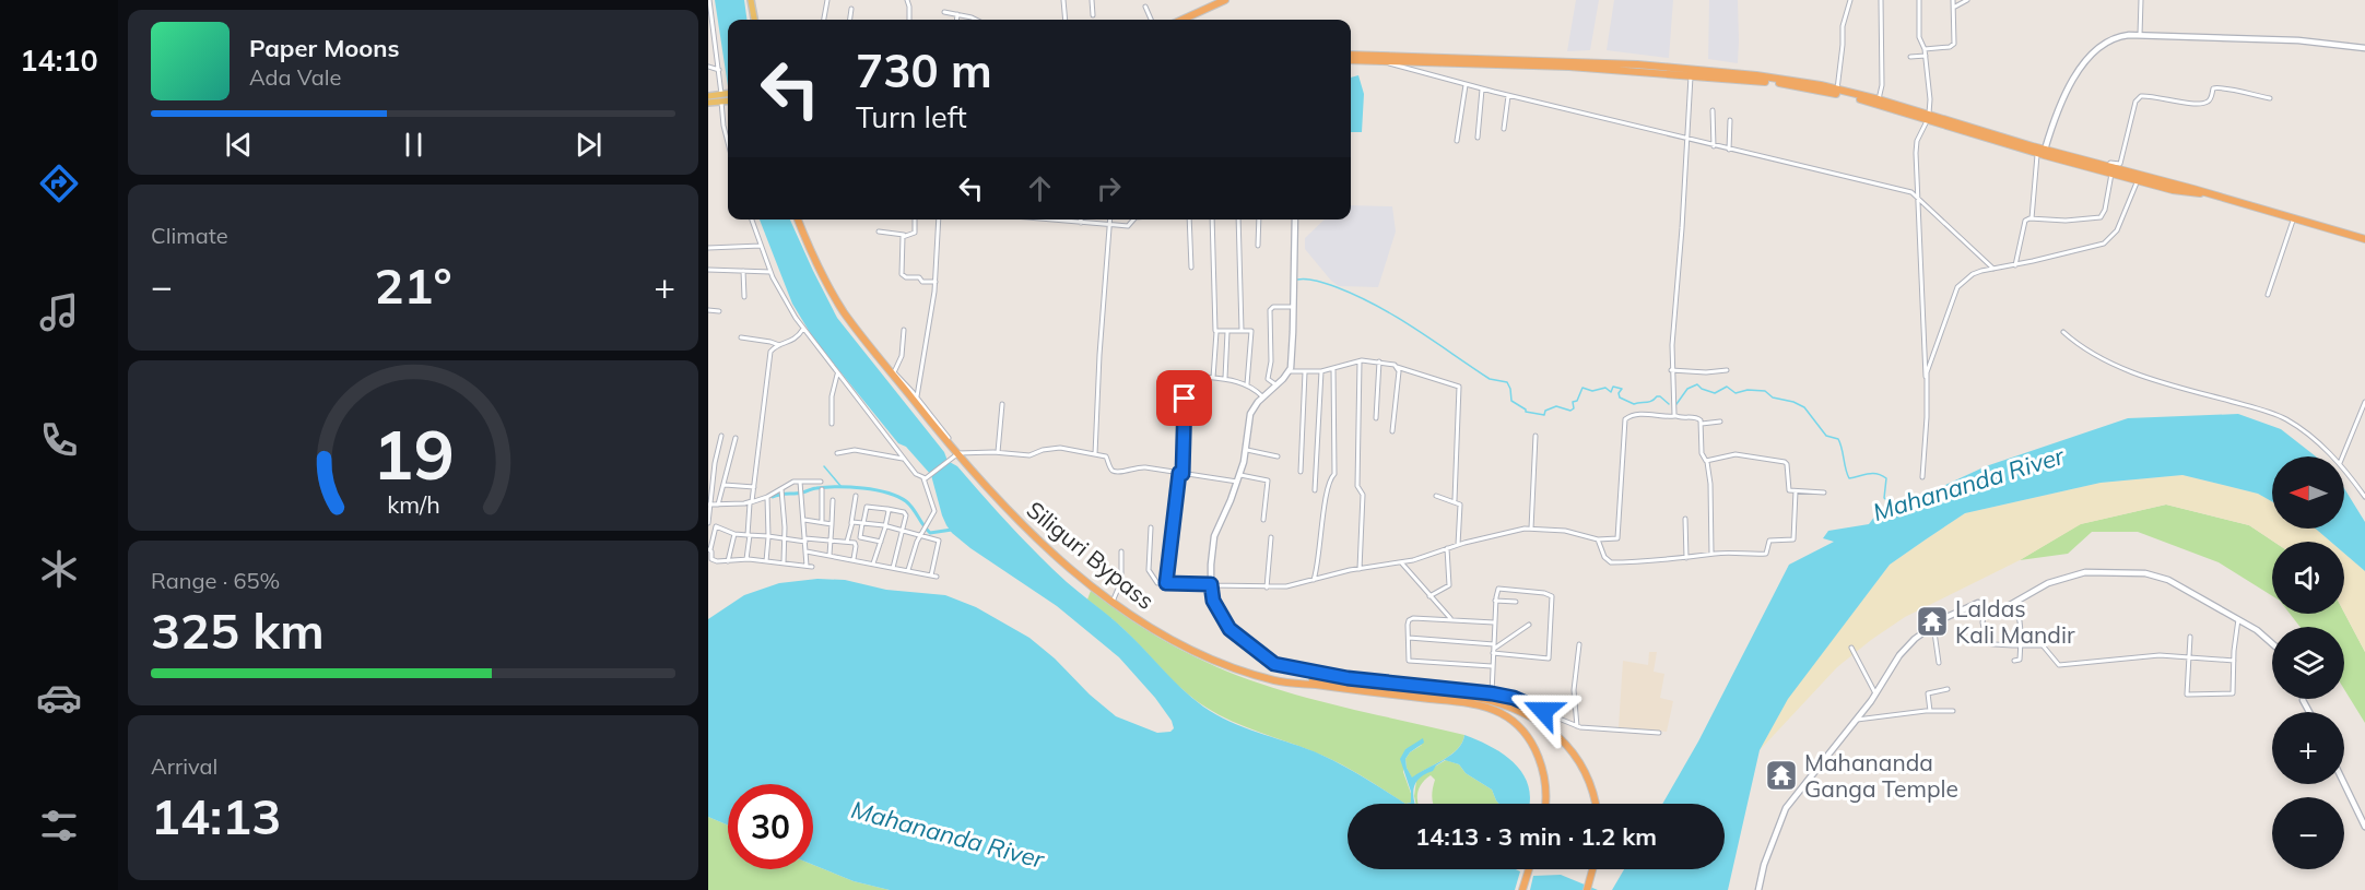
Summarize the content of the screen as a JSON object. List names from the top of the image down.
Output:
{
  "streets": {
    "highway": ["Siliguri Bypass"]
  },
  "water": ["Mahananda River"],
  "places": {
    "temple": ["Laldas Kali Mandir", "Mahananda Ganga Temple"]
  },
  "north": "left",
  "page": {
    "tabs": "14:10",
    "turn": ["730 m", "Turn left"],
    "song": ["Paper Moons", "Ada Vale"],
    "tile": [
      "Climate",
      ["Range · 65%", "325 km"],
      ["Arrival", "14:13"]
    ],
    "heat": ["−", "21°", "+"],
    "map_buttons": ["+", "−"],
    "limit": "30",
    "trip": "14:13 · 3 min · 1.2 km",
    "gauge": ["19", "km/h"]
  }
}
